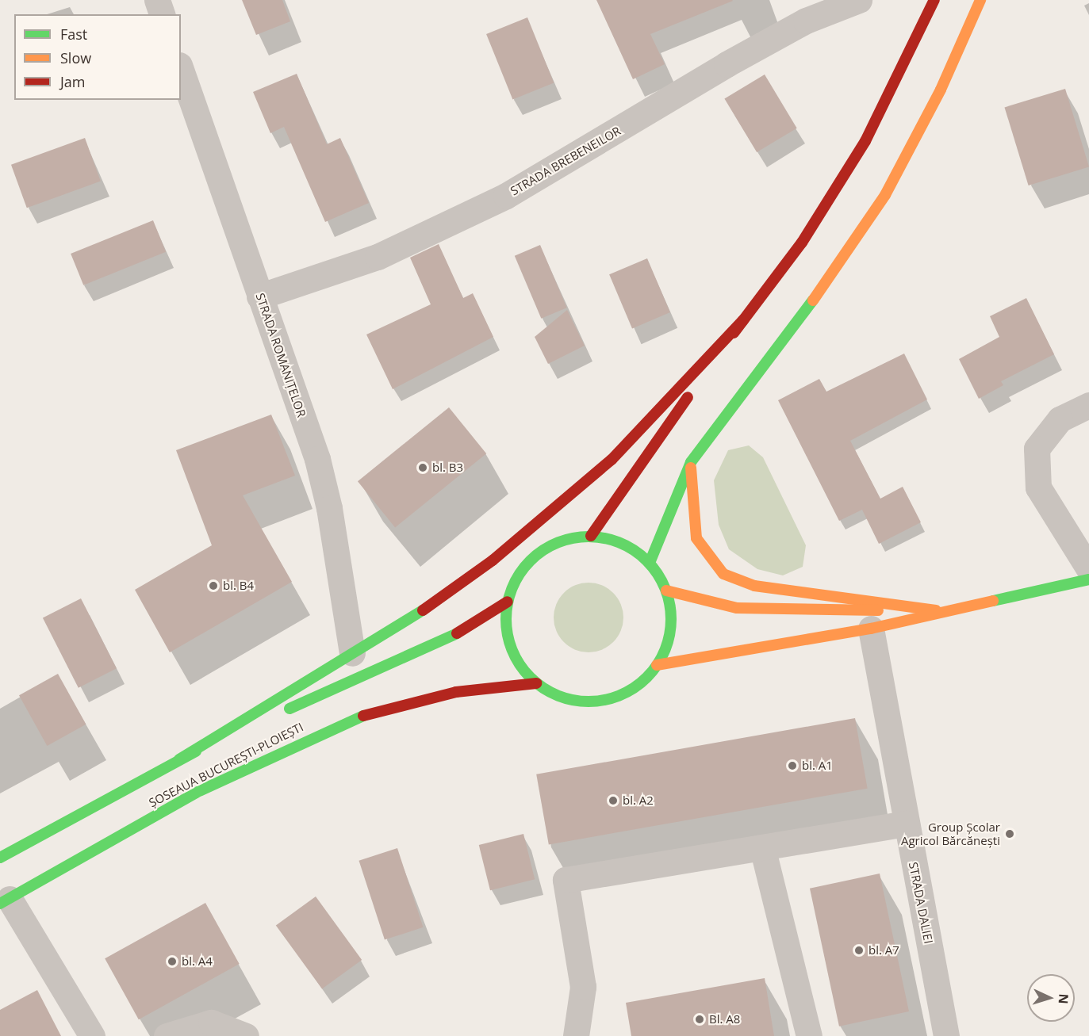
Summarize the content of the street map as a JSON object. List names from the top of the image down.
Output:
{
  "streets": {
    "main road": ["ȘOSEAUA BUCUREȘTI-PLOIEȘTI"],
    "street": ["STRADA BREBENEILOR", "STRADA ROMANIȚELOR", "STRADA DALIEI"]
  },
  "crossings": [
    ["STRADA BREBENEILOR", "STRADA ROMANIȚELOR"]
  ],
  "places": [
    "bl. B3",
    "bl. B4",
    "bl. A1",
    "bl. A2",
    "Group Școlar Agricol Bărcănești",
    "bl. A7",
    "bl. A4",
    "Bl. A8"
  ],
  "legend": ["Fast", "Slow", "Jam"],
  "north": "right"
}
